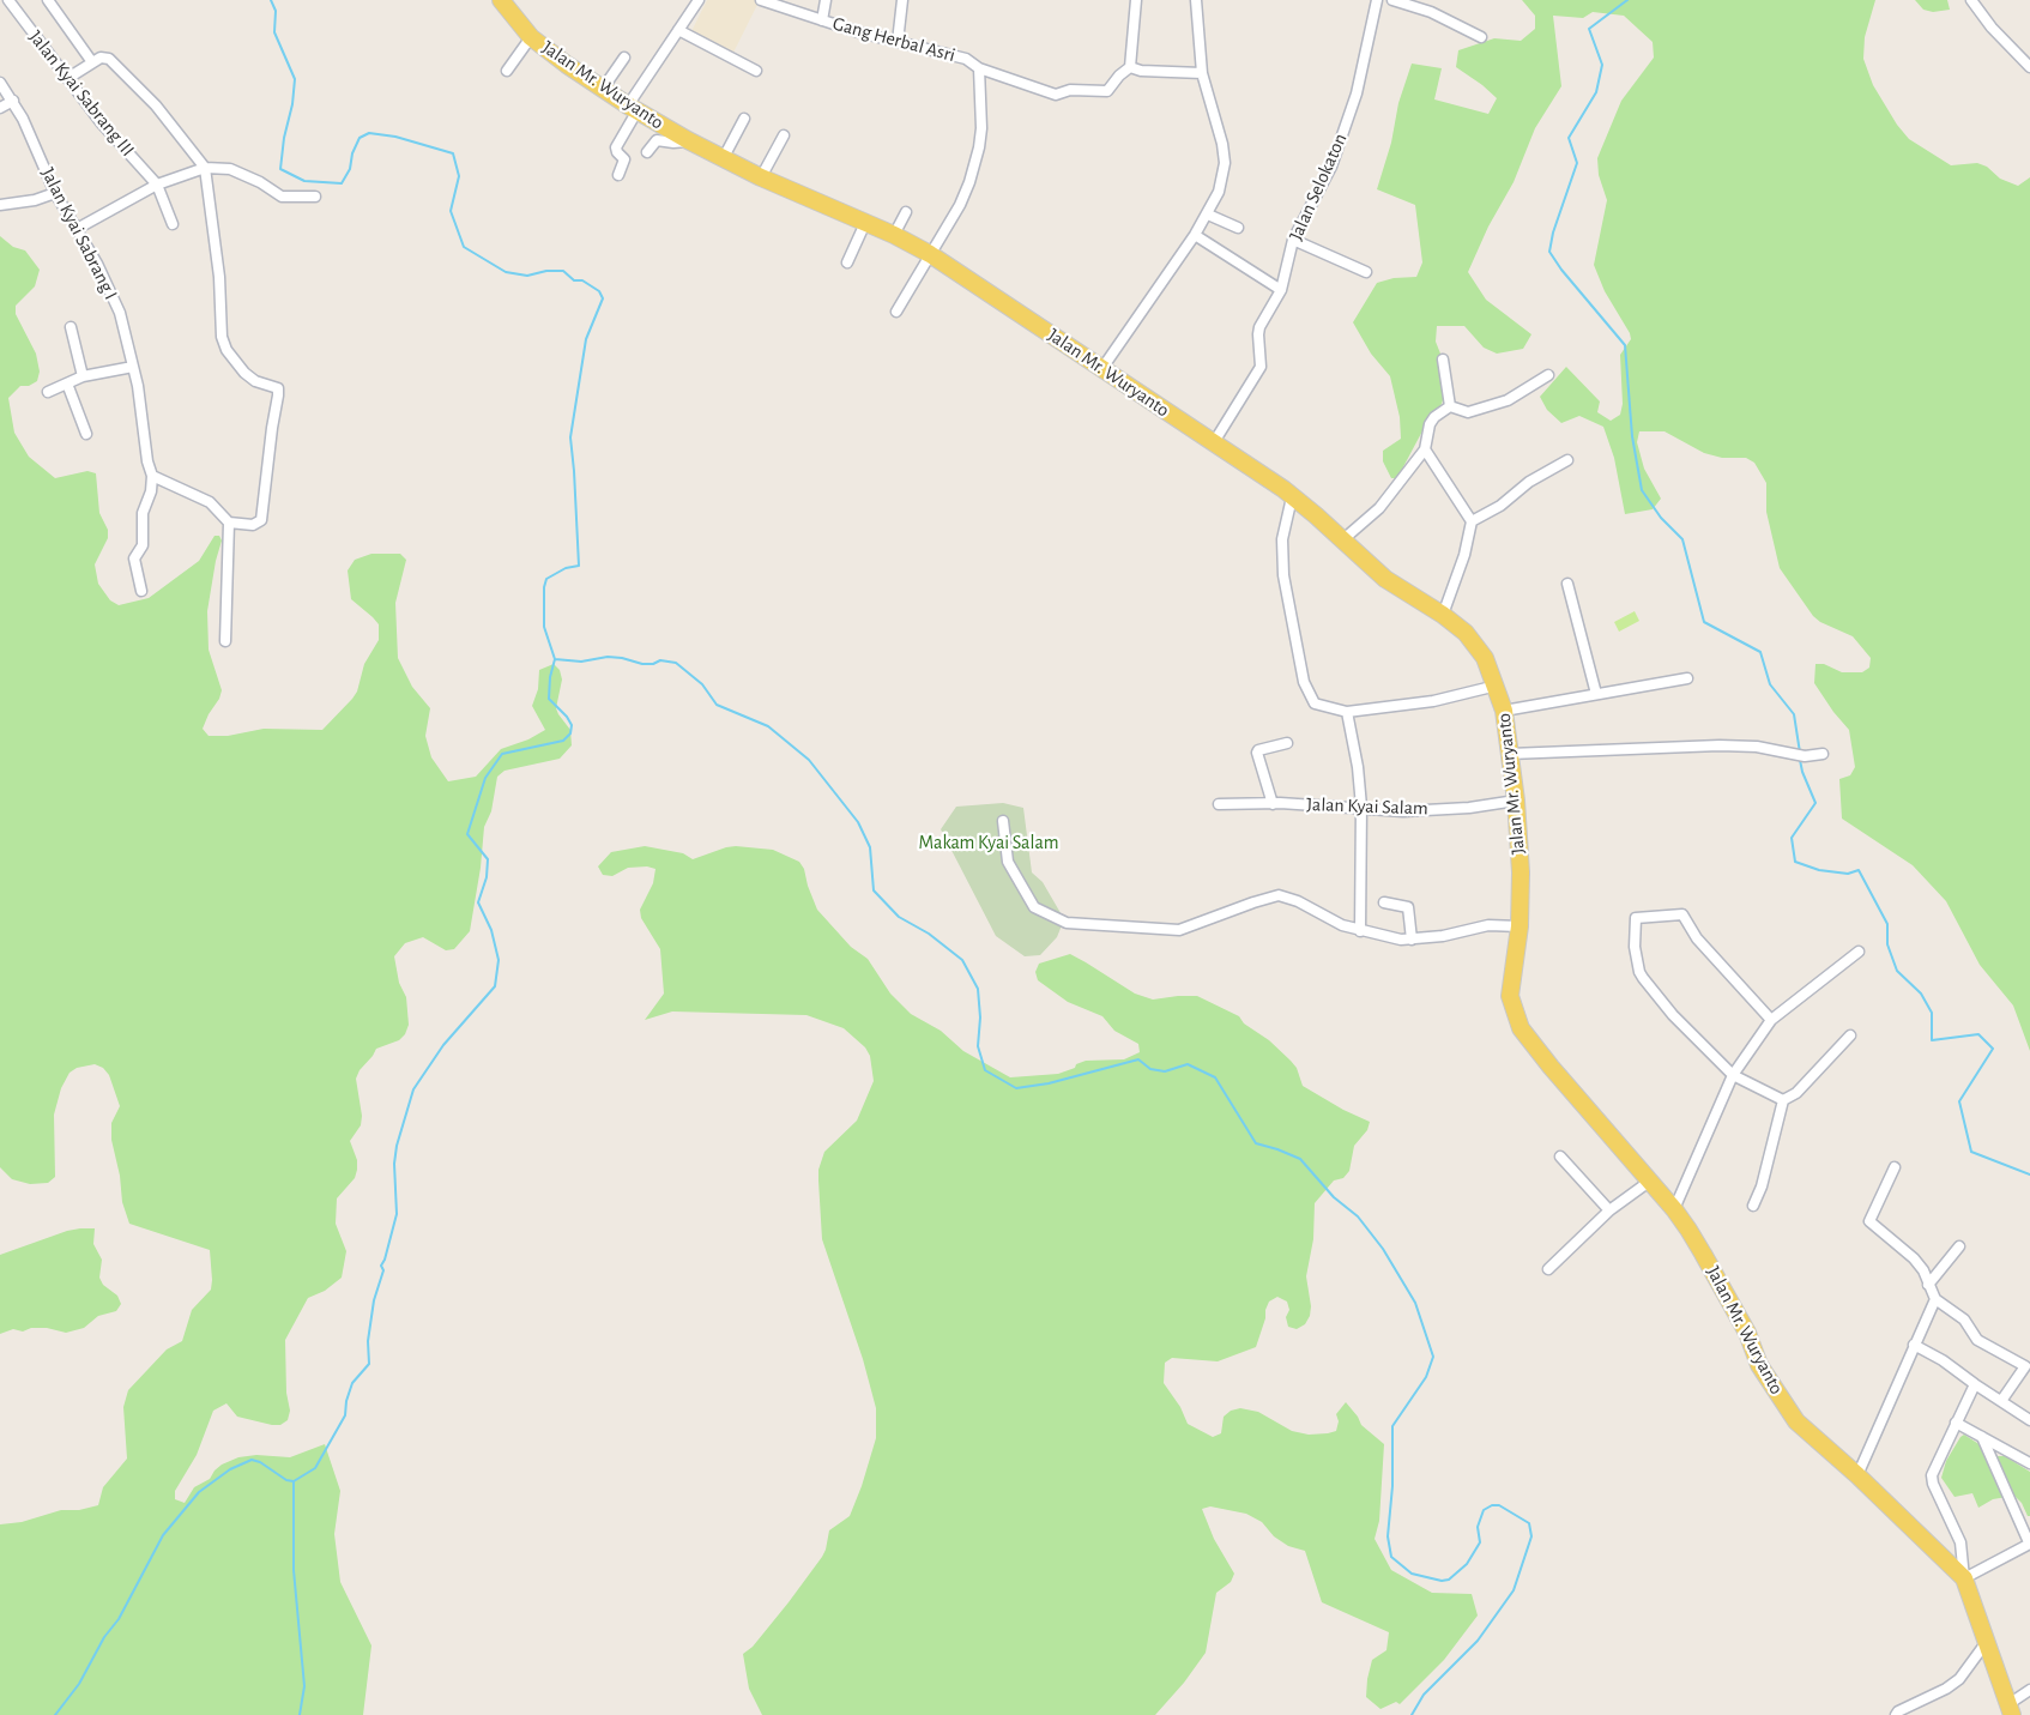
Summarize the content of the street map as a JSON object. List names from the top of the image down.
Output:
{
  "streets": {
    "main road": ["Jalan Mr. Wuryanto"],
    "street": [
      "Gang Herbal Asri",
      "Jalan Kyai Sabrang III",
      "Jalan Selokaton",
      "Jalan Kyai Sabrang I",
      "Jalan Kyai Salam"
    ]
  },
  "crossings": [
    ["Gang Herbal Asri", "Jalan Mr. Wuryanto"],
    ["Jalan Mr. Wuryanto", "Jalan Selokaton"],
    ["Jalan Mr. Wuryanto", "Jalan Kyai Salam"]
  ],
  "parks": ["Makam Kyai Salam"]
}
